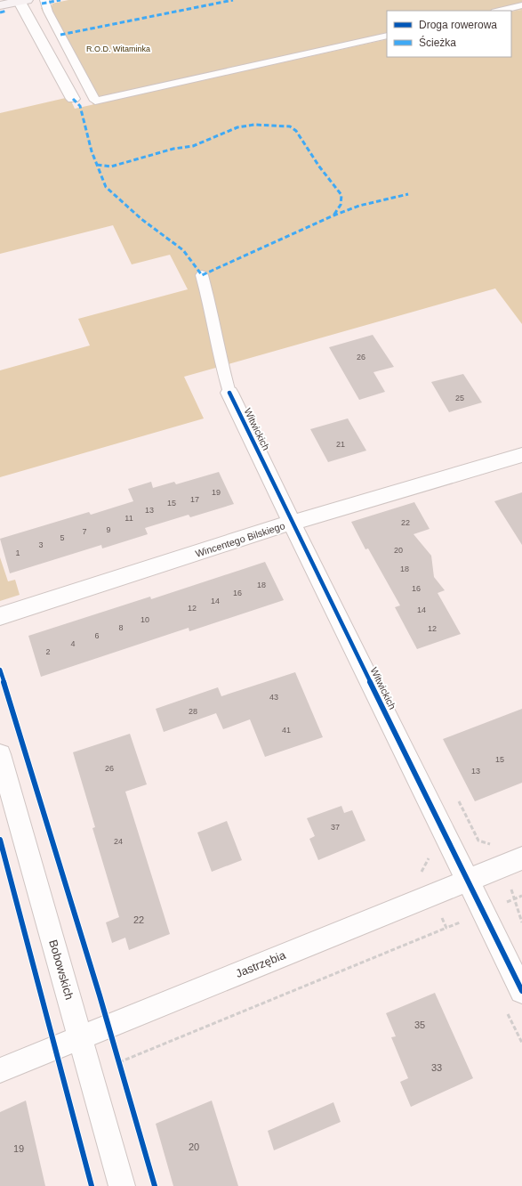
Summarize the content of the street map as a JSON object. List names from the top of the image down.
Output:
{
  "streets": {
    "street": [
      "Witwickich",
      "Wincentego Bilskiego",
      "Jastrzębia",
      "Bobowskich"
    ]
  },
  "crossings": [
    ["Witwickich", "Wincentego Bilskiego"],
    ["Witwickich", "Jastrzębia"],
    ["Jastrzębia", "Bobowskich"]
  ],
  "parks": ["R.O.D. Witaminka"],
  "house_numbers": [
    "26",
    "25",
    "21",
    "19",
    "17",
    "15",
    "13",
    "11",
    "22",
    "9",
    "7",
    "5",
    "3",
    "20",
    "1",
    "18",
    "18",
    "16",
    "16",
    "14",
    "12",
    "14",
    "10",
    "8",
    "12",
    "6",
    "4",
    "2",
    "43",
    "28",
    "41",
    "15",
    "26",
    "13",
    "37",
    "24",
    "22",
    "35",
    "33",
    "20",
    "19"
  ],
  "legend": ["Droga rowerowa", "Ścieżka"]
}
